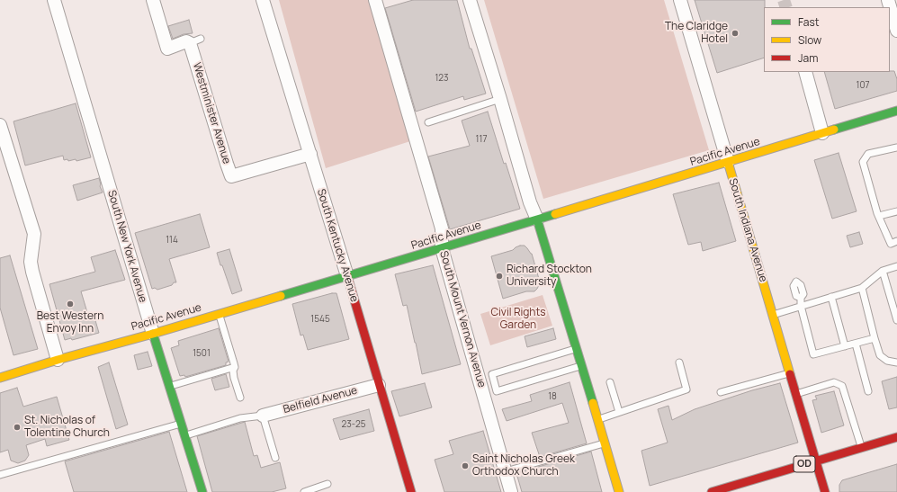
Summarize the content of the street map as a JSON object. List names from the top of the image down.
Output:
{
  "streets": {
    "main road": [
      "Pacific Avenue",
      "South Indiana Avenue",
      "South Kentucky Avenue",
      "South New York Avenue",
      "OD"
    ],
    "street": ["Westminister Avenue", "South Mount Vernon Avenue", "Belfield Avenue"]
  },
  "crossings": [
    ["Westminister Avenue", "South Kentucky Avenue"],
    ["Pacific Avenue", "South Indiana Avenue"],
    ["Pacific Avenue", "South Kentucky Avenue"],
    ["Pacific Avenue", "South New York Avenue"],
    ["Pacific Avenue", "South Mount Vernon Avenue"],
    ["South Indiana Avenue", "OD"],
    ["South Kentucky Avenue", "Belfield Avenue"]
  ],
  "parks": ["Civil Rights Garden"],
  "places": [
    "The Claridge Hotel",
    "Richard Stockton University",
    "Best Western Envoy Inn",
    "St. Nicholas of Tolentine Church",
    "Saint Nicholas Greek Orthodox Church"
  ],
  "house_numbers": [
    "123",
    "107",
    "117",
    "114",
    "1545",
    "1501",
    "18",
    "23-25"
  ],
  "legend": ["Fast", "Slow", "Jam"]
}
